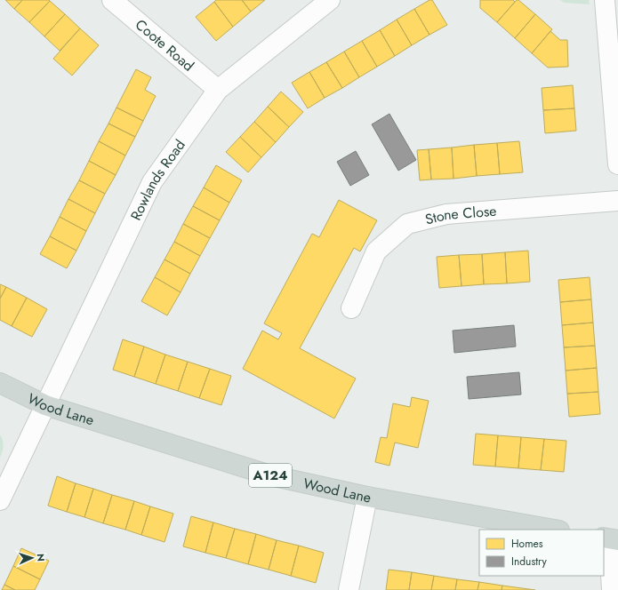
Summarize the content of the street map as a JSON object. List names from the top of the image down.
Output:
{
  "streets": {
    "main road": ["Wood Lane", "A124"],
    "street": ["Coote Road", "Rowlands Road", "Stone Close"]
  },
  "crossings": [
    ["Coote Road", "Rowlands Road"],
    ["Rowlands Road", "Wood Lane"]
  ],
  "legend": ["Homes", "Industry"],
  "north": "right"
}
